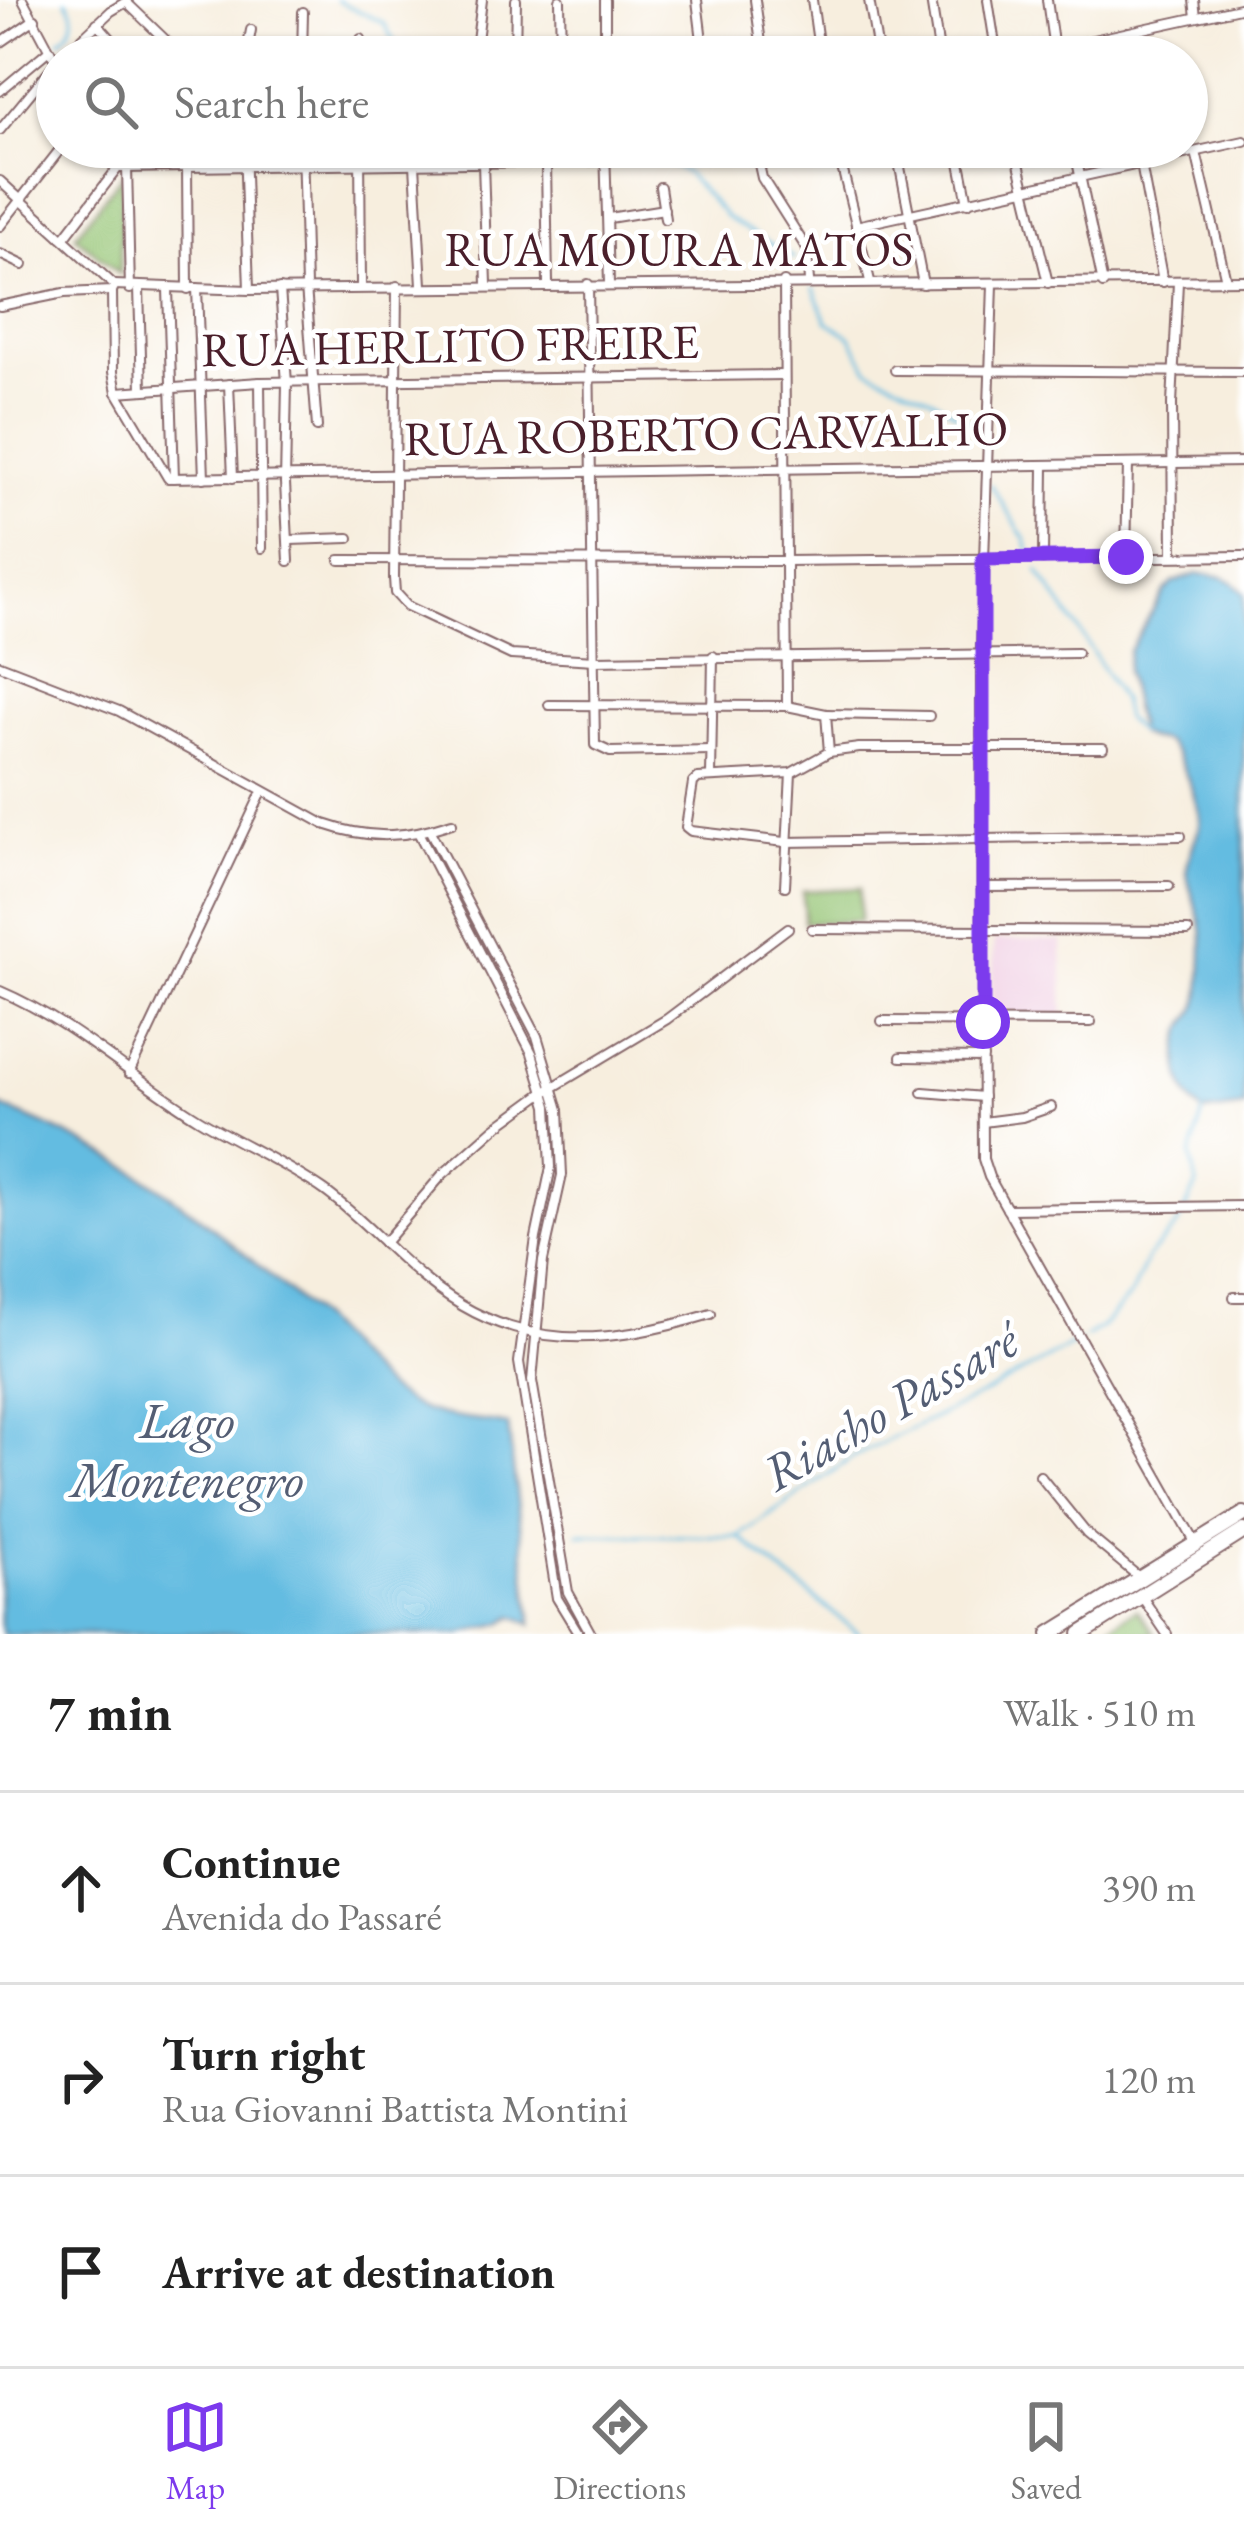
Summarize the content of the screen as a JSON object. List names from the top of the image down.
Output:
{
  "streets": {
    "street": ["RUA MOURA MATOS", "RUA HERLITO FREIRE", "RUA ROBERTO CARVALHO"]
  },
  "water": ["Riacho Passaré", "Lago Montenegro"],
  "page": {
    "search": "Search here",
    "heading": ["7 min", "Walk · 510 m"],
    "list": [
      ["Continue", "Avenida do Passaré", "390 m"],
      ["Turn right", "Rua Giovanni Battista Montini", "120 m"],
      "Arrive at destination"
    ],
    "nav": ["Map", "Directions", "Saved"]
  }
}
